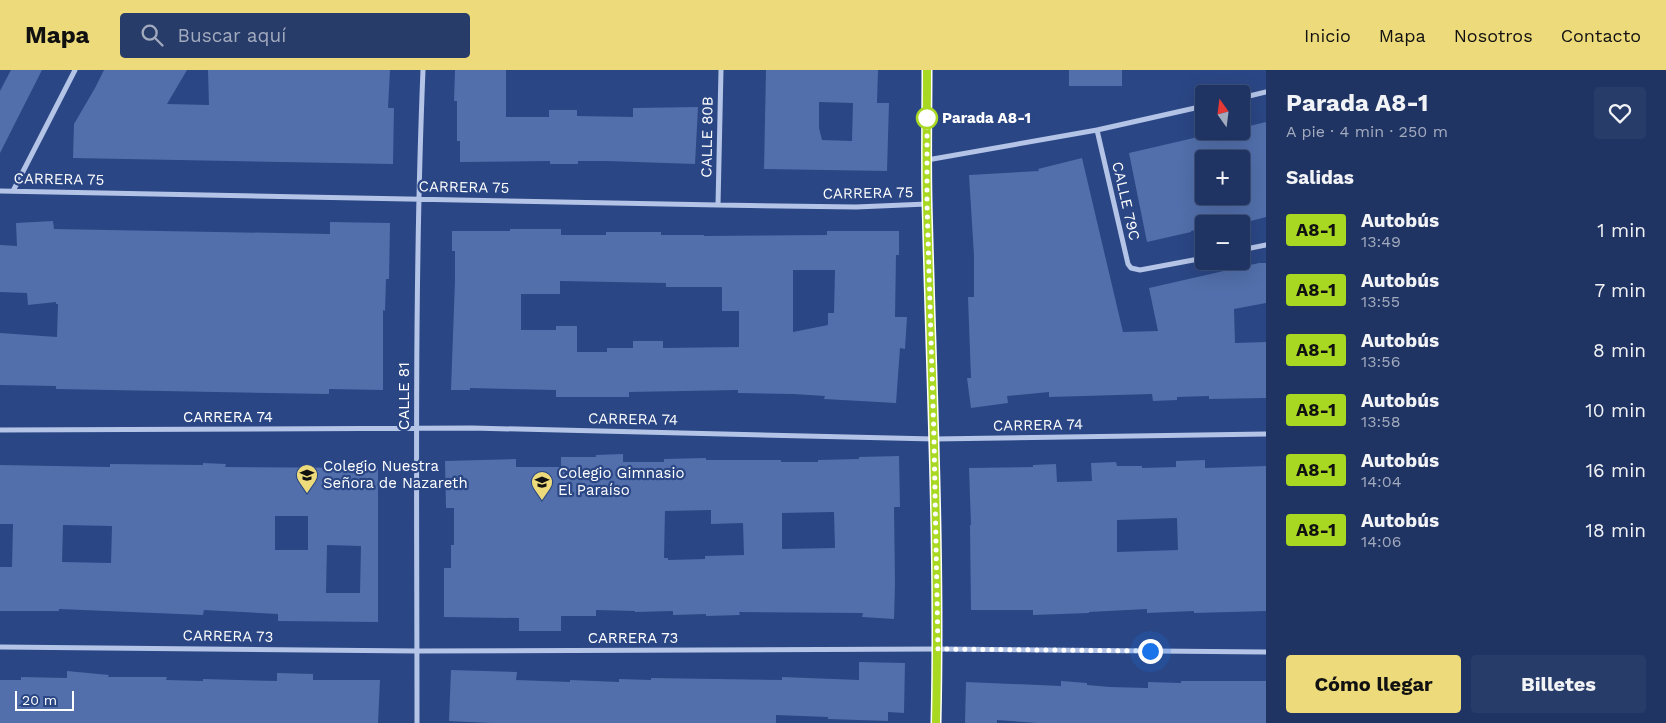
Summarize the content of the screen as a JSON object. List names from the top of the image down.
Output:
{
  "streets": {
    "street": [
      "CALLE 80B",
      "CARRERA 75",
      "CALLE 79C",
      "CALLE 81",
      "CARRERA 74",
      "CARRERA 73"
    ]
  },
  "crossings": [
    ["CALLE 80B", "CARRERA 75"],
    ["CARRERA 75", "CALLE 81"],
    ["CALLE 81", "CARRERA 74"],
    ["CALLE 81", "CARRERA 73"]
  ],
  "places": {
    "other": ["Parada A8-1"],
    "school or university": ["Colegio Nuestra Señora de Nazareth", "Colegio Gimnasio El Paraíso"]
  },
  "lines": ["bus line A8-1"],
  "scale_bar": "20 m",
  "north": "top",
  "page": {
    "header": "Mapa",
    "search": "Buscar aquí",
    "nav": [
      "Inicio",
      "Mapa",
      "Nosotros",
      "Contacto"
    ],
    "heading": [
      ["Parada A8-1", "A pie · 4 min · 250 m"],
      "Salidas"
    ],
    "map_buttons": ["+", "−"],
    "list": [
      {
        "mark": "A8-1",
        "name": "Autobús",
        "note": "13:49",
        "value": "1 min"
      },
      {
        "mark": "A8-1",
        "name": "Autobús",
        "note": "13:55",
        "value": "7 min"
      },
      {
        "mark": "A8-1",
        "name": "Autobús",
        "note": "13:56",
        "value": "8 min"
      },
      {
        "mark": "A8-1",
        "name": "Autobús",
        "note": "13:58",
        "value": "10 min"
      },
      {
        "mark": "A8-1",
        "name": "Autobús",
        "note": "14:04",
        "value": "16 min"
      },
      {
        "mark": "A8-1",
        "name": "Autobús",
        "note": "14:06",
        "value": "18 min"
      }
    ],
    "buttons": ["Cómo llegar", "Billetes"],
    "scale": "20 m"
  }
}
